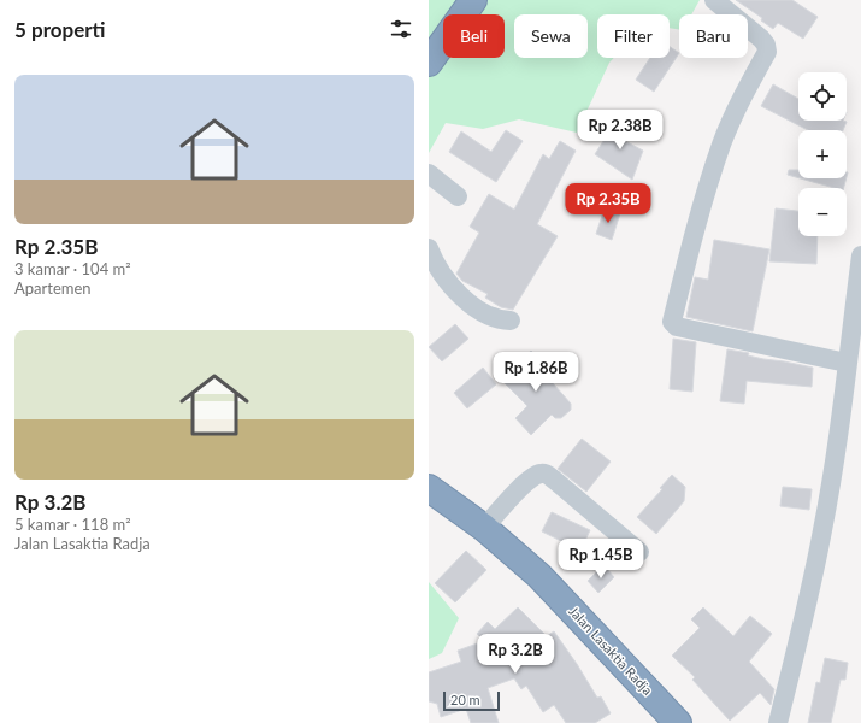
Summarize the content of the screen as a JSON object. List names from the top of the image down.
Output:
{
  "streets": {
    "highway": ["Jalan Lasaktia Radja"]
  },
  "scale_bar": "20 m",
  "page": {
    "heading": "5 properti",
    "chip": [
      "Beli",
      "Sewa",
      "Filter",
      "Baru"
    ],
    "list": [
      {
        "name": "Rp 2.35B",
        "note": "3 kamar · 104 m² · Apartemen"
      },
      {
        "name": "Rp 3.2B",
        "note": "5 kamar · 118 m² · Jalan Lasaktia Radja"
      }
    ],
    "map_buttons": ["+", "−"],
    "price": [
      "Rp 2.38B",
      "Rp 2.35B",
      "Rp 1.86B",
      "Rp 1.45B",
      "Rp 3.2B"
    ],
    "scale": "20 m"
  }
}
